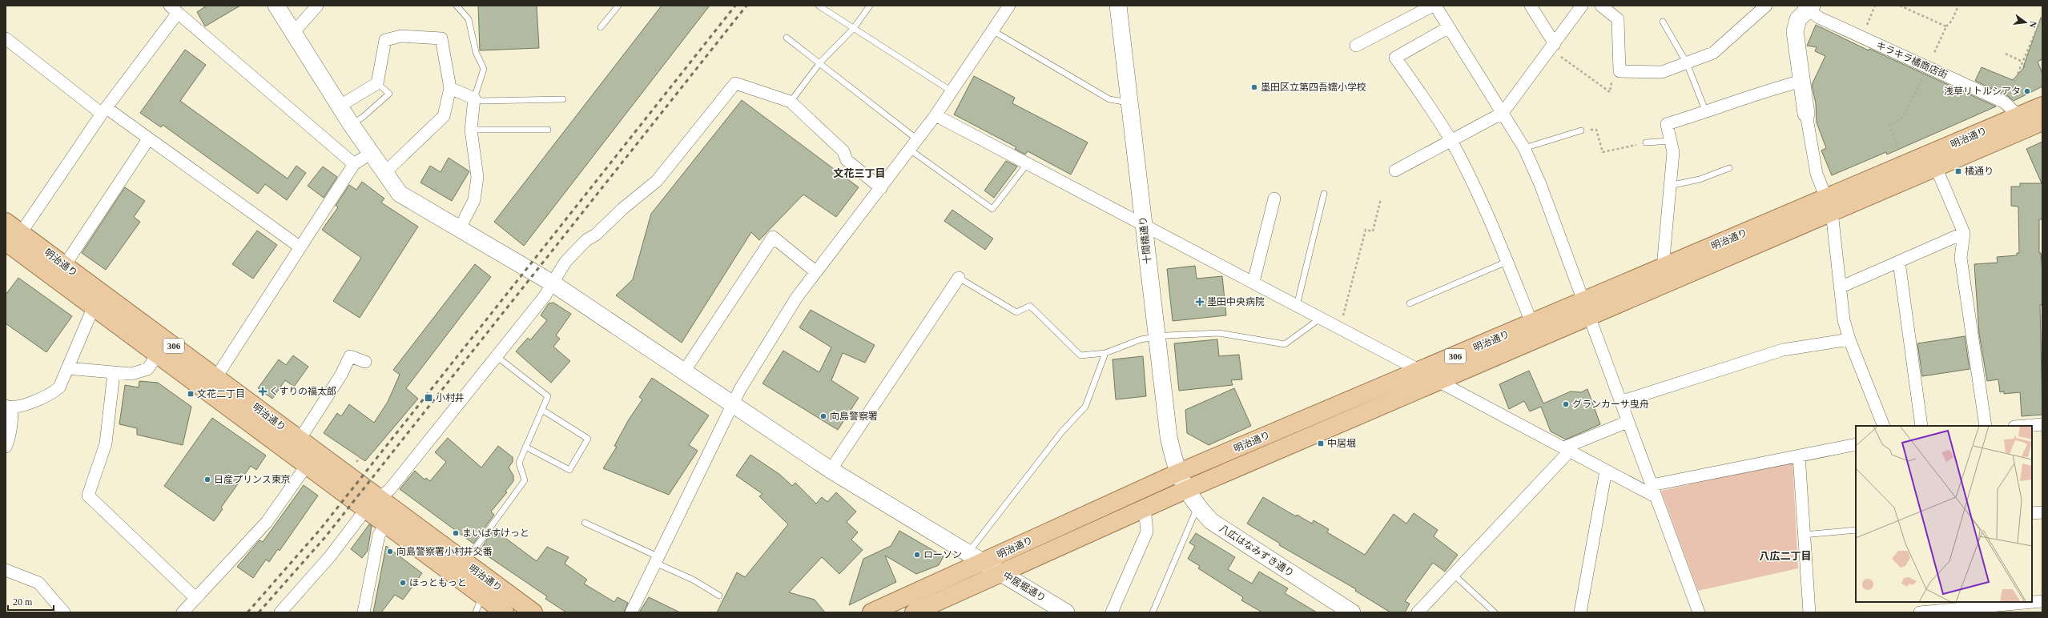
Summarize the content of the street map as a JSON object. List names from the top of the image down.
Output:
{
  "streets": {
    "main road": ["明治通り", "306"],
    "street": [
      "キラキラ橘商店街",
      "十間橋通り",
      "八広はなみずき通り",
      "中居堀通り"
    ]
  },
  "crossings": [
    ["キラキラ橘商店街", "明治通り"],
    ["明治通り", "十間橋通り"],
    ["明治通り", "八広はなみずき通り"],
    ["明治通り", "中居堀通り"],
    ["十間橋通り", "八広はなみずき通り"]
  ],
  "districts": ["文花三丁目", "八広二丁目"],
  "places": {
    "other": [
      "墨田区立第四吾嬬小学校",
      "浅草リトルシアタ",
      "グランカーサ曳舟",
      "向島警察署",
      "日産プリンス東京",
      "まいばすけっと",
      "向島警察署小村井交番",
      "ローソン",
      "ほっともっと"
    ],
    "transit": [
      "橘通り",
      "文花二丁目",
      "小村井",
      "中居堀"
    ],
    "health": ["墨田中央病院", "くすりの福太郎"]
  },
  "scale_bar": "20 m",
  "north": "right"
}
